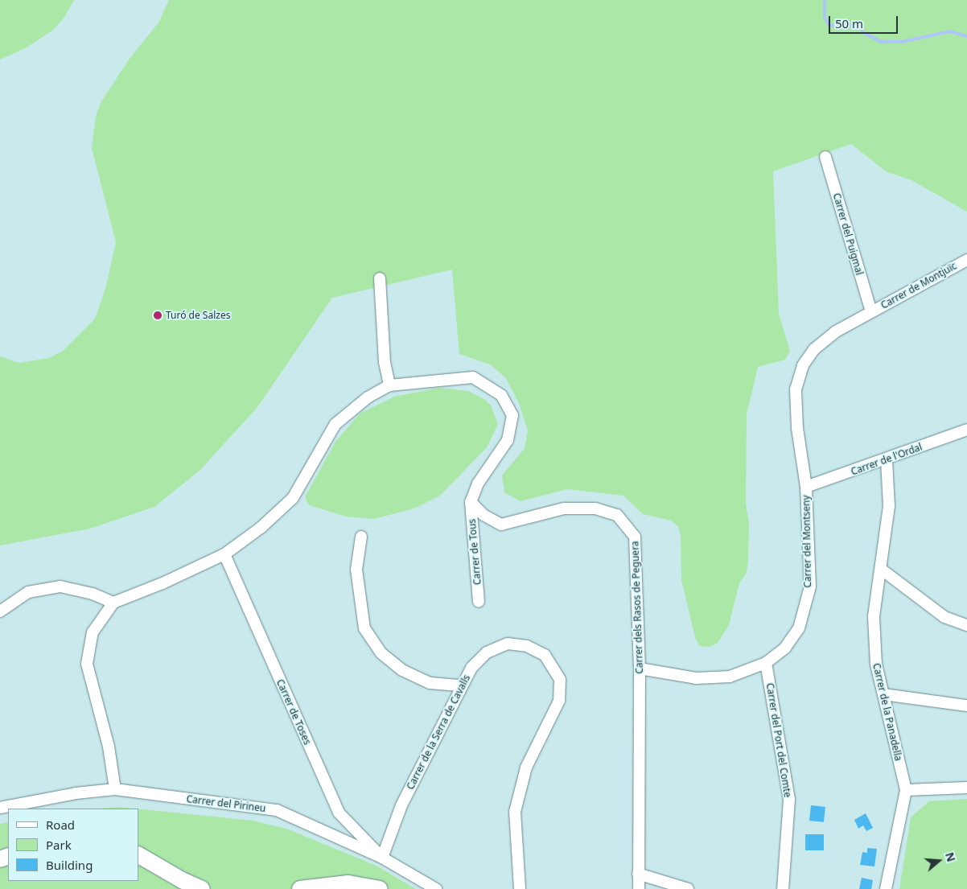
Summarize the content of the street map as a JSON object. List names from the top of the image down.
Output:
{
  "streets": {
    "street": [
      "Carrer del Puigmal",
      "Carrer de Montjuïc",
      "Carrer de l'Ordal",
      "Carrer del Montseny",
      "Carrer de Tous",
      "Carrer dels Rasos de Peguera",
      "Carrer de Toses",
      "Carrer de la Panadella",
      "Carrer de la Serra de Cavalls",
      "Carrer del Port del Comte",
      "Carrer del Pirineu"
    ]
  },
  "crossings": [
    ["Carrer del Puigmal", "Carrer de Montjuïc"],
    ["Carrer del Puigmal", "Carrer del Montseny"],
    ["Carrer de Montjuïc", "Carrer del Montseny"],
    ["Carrer de l'Ordal", "Carrer del Montseny"],
    ["Carrer de l'Ordal", "Carrer de la Panadella"],
    ["Carrer del Montseny", "Carrer dels Rasos de Peguera"],
    ["Carrer del Montseny", "Carrer del Port del Comte"],
    ["Carrer de Tous", "Carrer dels Rasos de Peguera"],
    ["Carrer de Toses", "Carrer de la Serra de Cavalls"],
    ["Carrer de Toses", "Carrer del Pirineu"],
    ["Carrer de la Serra de Cavalls", "Carrer del Pirineu"]
  ],
  "places": ["Turó de Salzes"],
  "legend": ["Road", "Park", "Building"],
  "scale_bar": "50 m",
  "north": "right"
}
